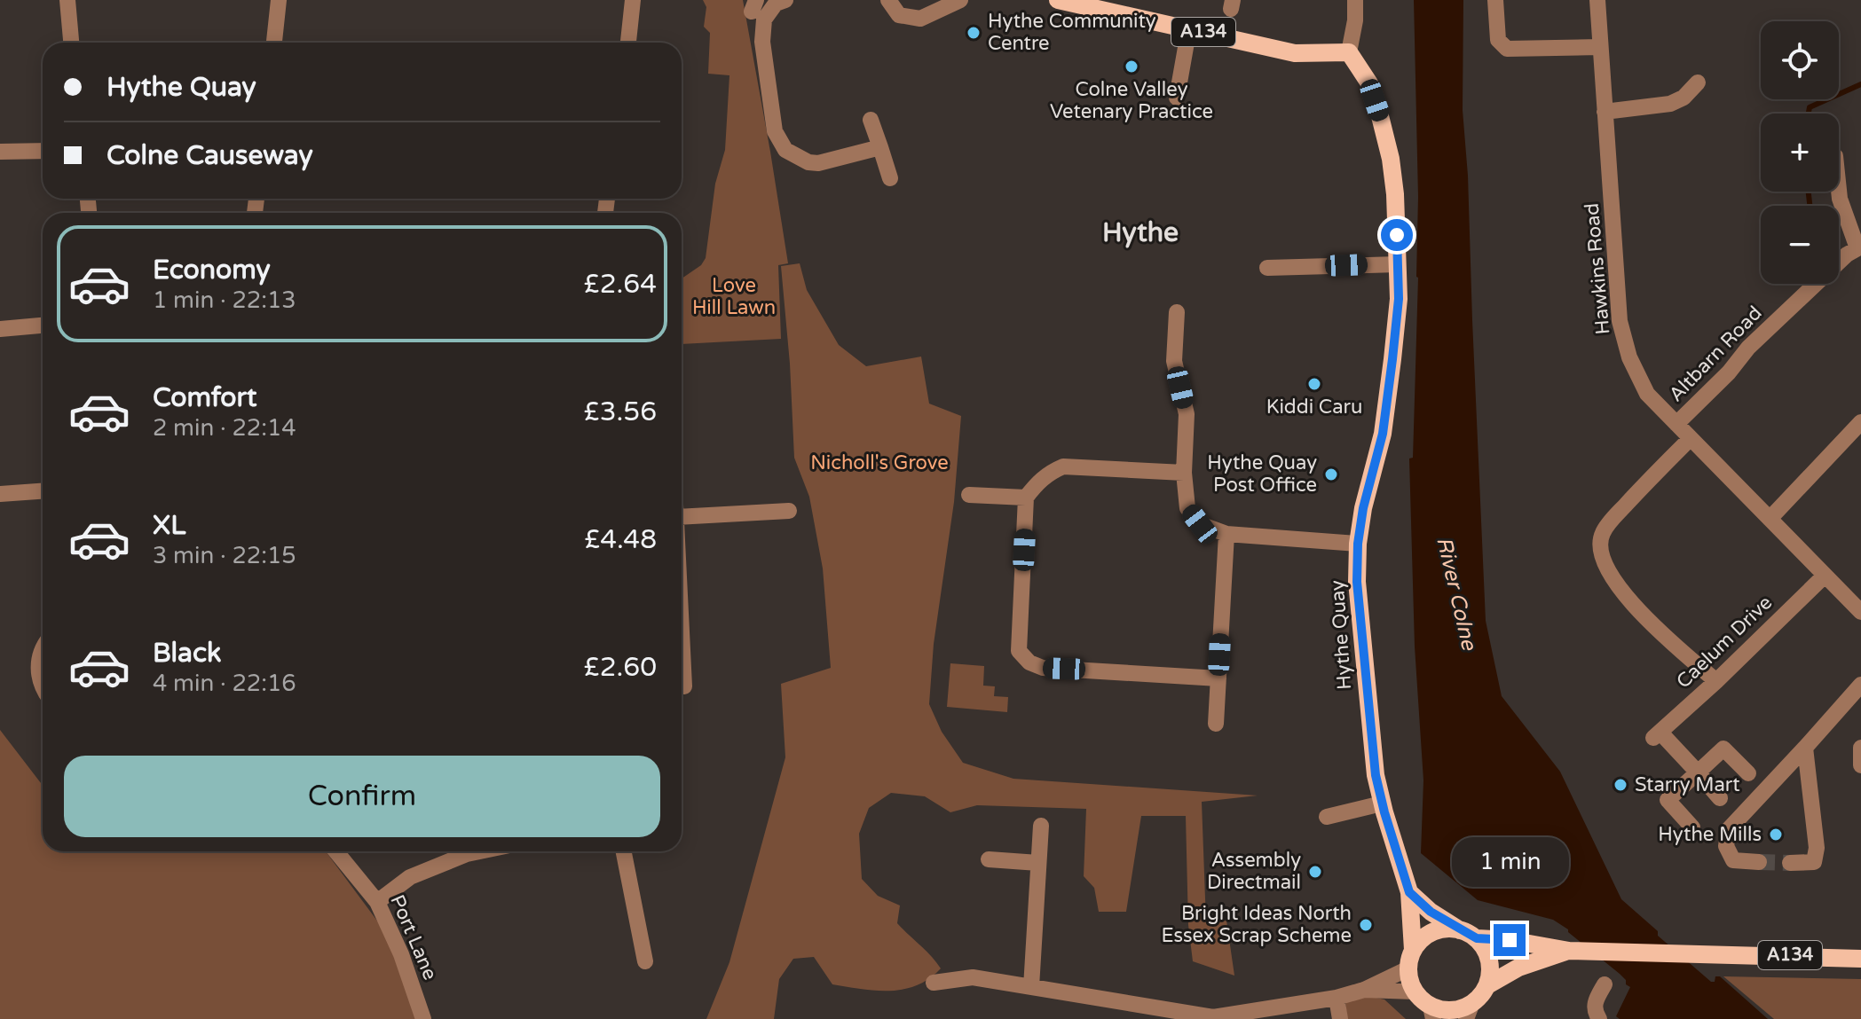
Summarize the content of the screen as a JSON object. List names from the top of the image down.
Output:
{
  "streets": {
    "main road": ["A134", "Hythe Quay"],
    "street": [
      "Hawkins Road",
      "Altbarn Road",
      "Caelum Drive",
      "Port Lane"
    ]
  },
  "crossings": [
    ["A134", "Hythe Quay"],
    ["Hawkins Road", "Altbarn Road"],
    ["Hawkins Road", "Caelum Drive"]
  ],
  "districts": ["Hythe"],
  "water": ["River Colne"],
  "parks": ["Love Hill Lawn", "Nicholl's Grove"],
  "places": [
    "Hythe Community Centre",
    "Colne Valley Vetenary Practice",
    "Kiddi Caru",
    "Hythe Quay Post Office",
    "Starry Mart",
    "Hythe Mills",
    "Assembly Directmail",
    "Bright Ideas North Essex Scrap Scheme"
  ],
  "page": {
    "map_buttons": ["+", "−"],
    "banner": ["Hythe Quay", "Colne Causeway"],
    "list": [
      {
        "name": "Economy",
        "note": "1 min · 22:13",
        "value": "£2.64"
      },
      {
        "name": "Comfort",
        "note": "2 min · 22:14",
        "value": "£3.56"
      },
      {
        "name": "XL",
        "note": "3 min · 22:15",
        "value": "£4.48"
      },
      {
        "name": "Black",
        "note": "4 min · 22:16",
        "value": "£2.60"
      }
    ],
    "buttons": "Confirm",
    "bubble": "1 min"
  }
}
